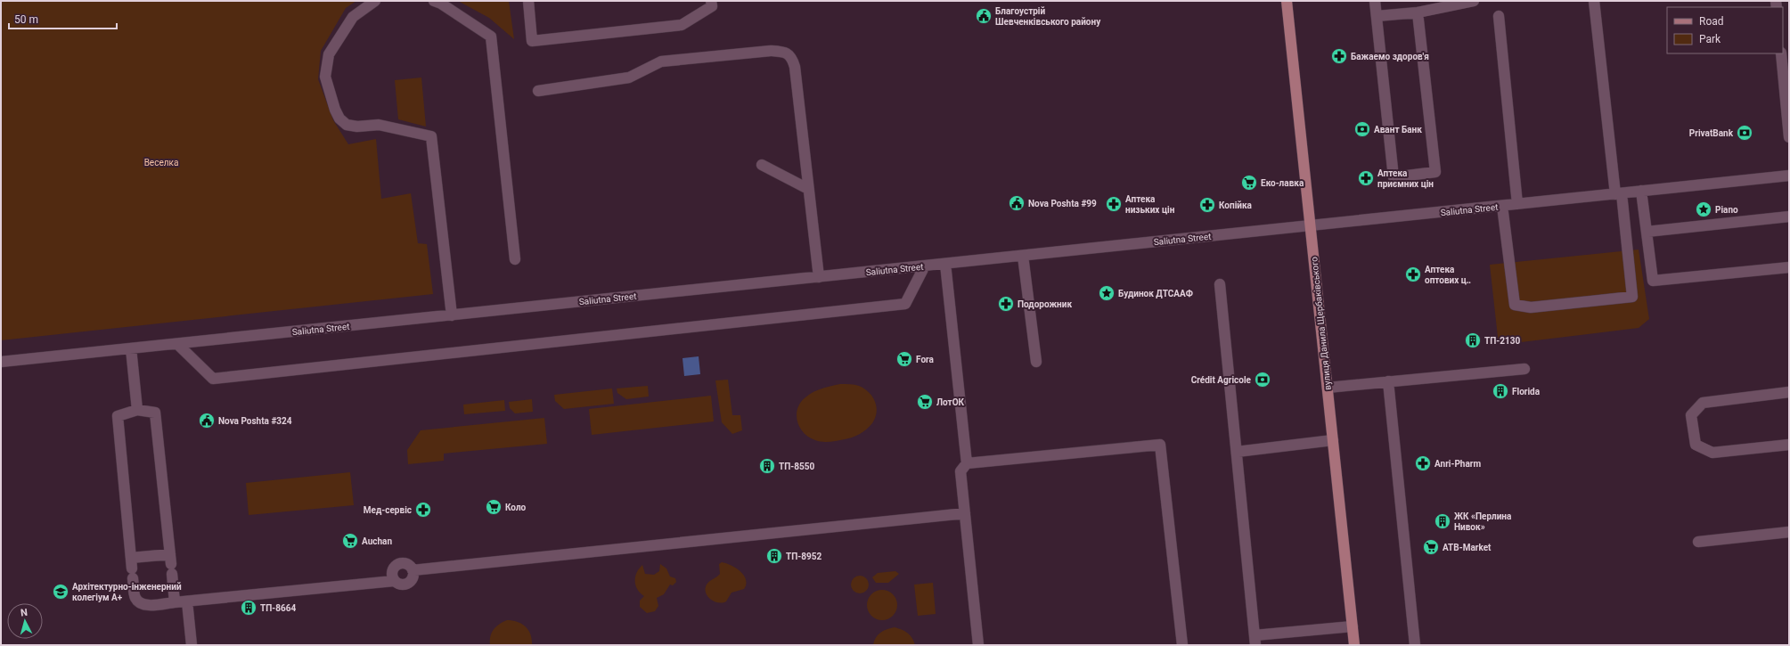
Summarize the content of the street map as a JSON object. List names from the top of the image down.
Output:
{
  "streets": {
    "main road": ["вулиця Данила Щербаківського"],
    "street": ["Saliutna Street"]
  },
  "crossings": [
    ["Saliutna Street", "вулиця Данила Щербаківського"]
  ],
  "parks": ["Веселка"],
  "places": {
    "public building": ["Благоустрій Шевченківського району", "Nova Poshta #99", "Nova Poshta #324"],
    "pharmacy": [
      "Бажаемо здоров'я",
      "Аптека приємних цін",
      "Аптека низьких цін",
      "Копійка",
      "Аптека оптових ц‥",
      "Подорожник",
      "Anri-Pharm",
      "Мед-сервіс"
    ],
    "bank": ["Авант Банк", "PrivatBank", "Crédit Agricole"],
    "supermarket": [
      "Еко-лавка",
      "Fora",
      "ЛотОК",
      "Коло",
      "Auchan",
      "ATB-Market"
    ],
    "place": ["Piano", "Будинок ДТСААФ"],
    "building": [
      "ТП-2130",
      "Florida",
      "ТП-8550",
      "ЖК «Перлина Нивок»",
      "ТП-8952",
      "ТП-8664"
    ],
    "school or university": ["Архітектурно-інженерний колегіум А+"]
  },
  "legend": ["Road", "Park"],
  "scale_bar": "50 m",
  "north": "top"
}
